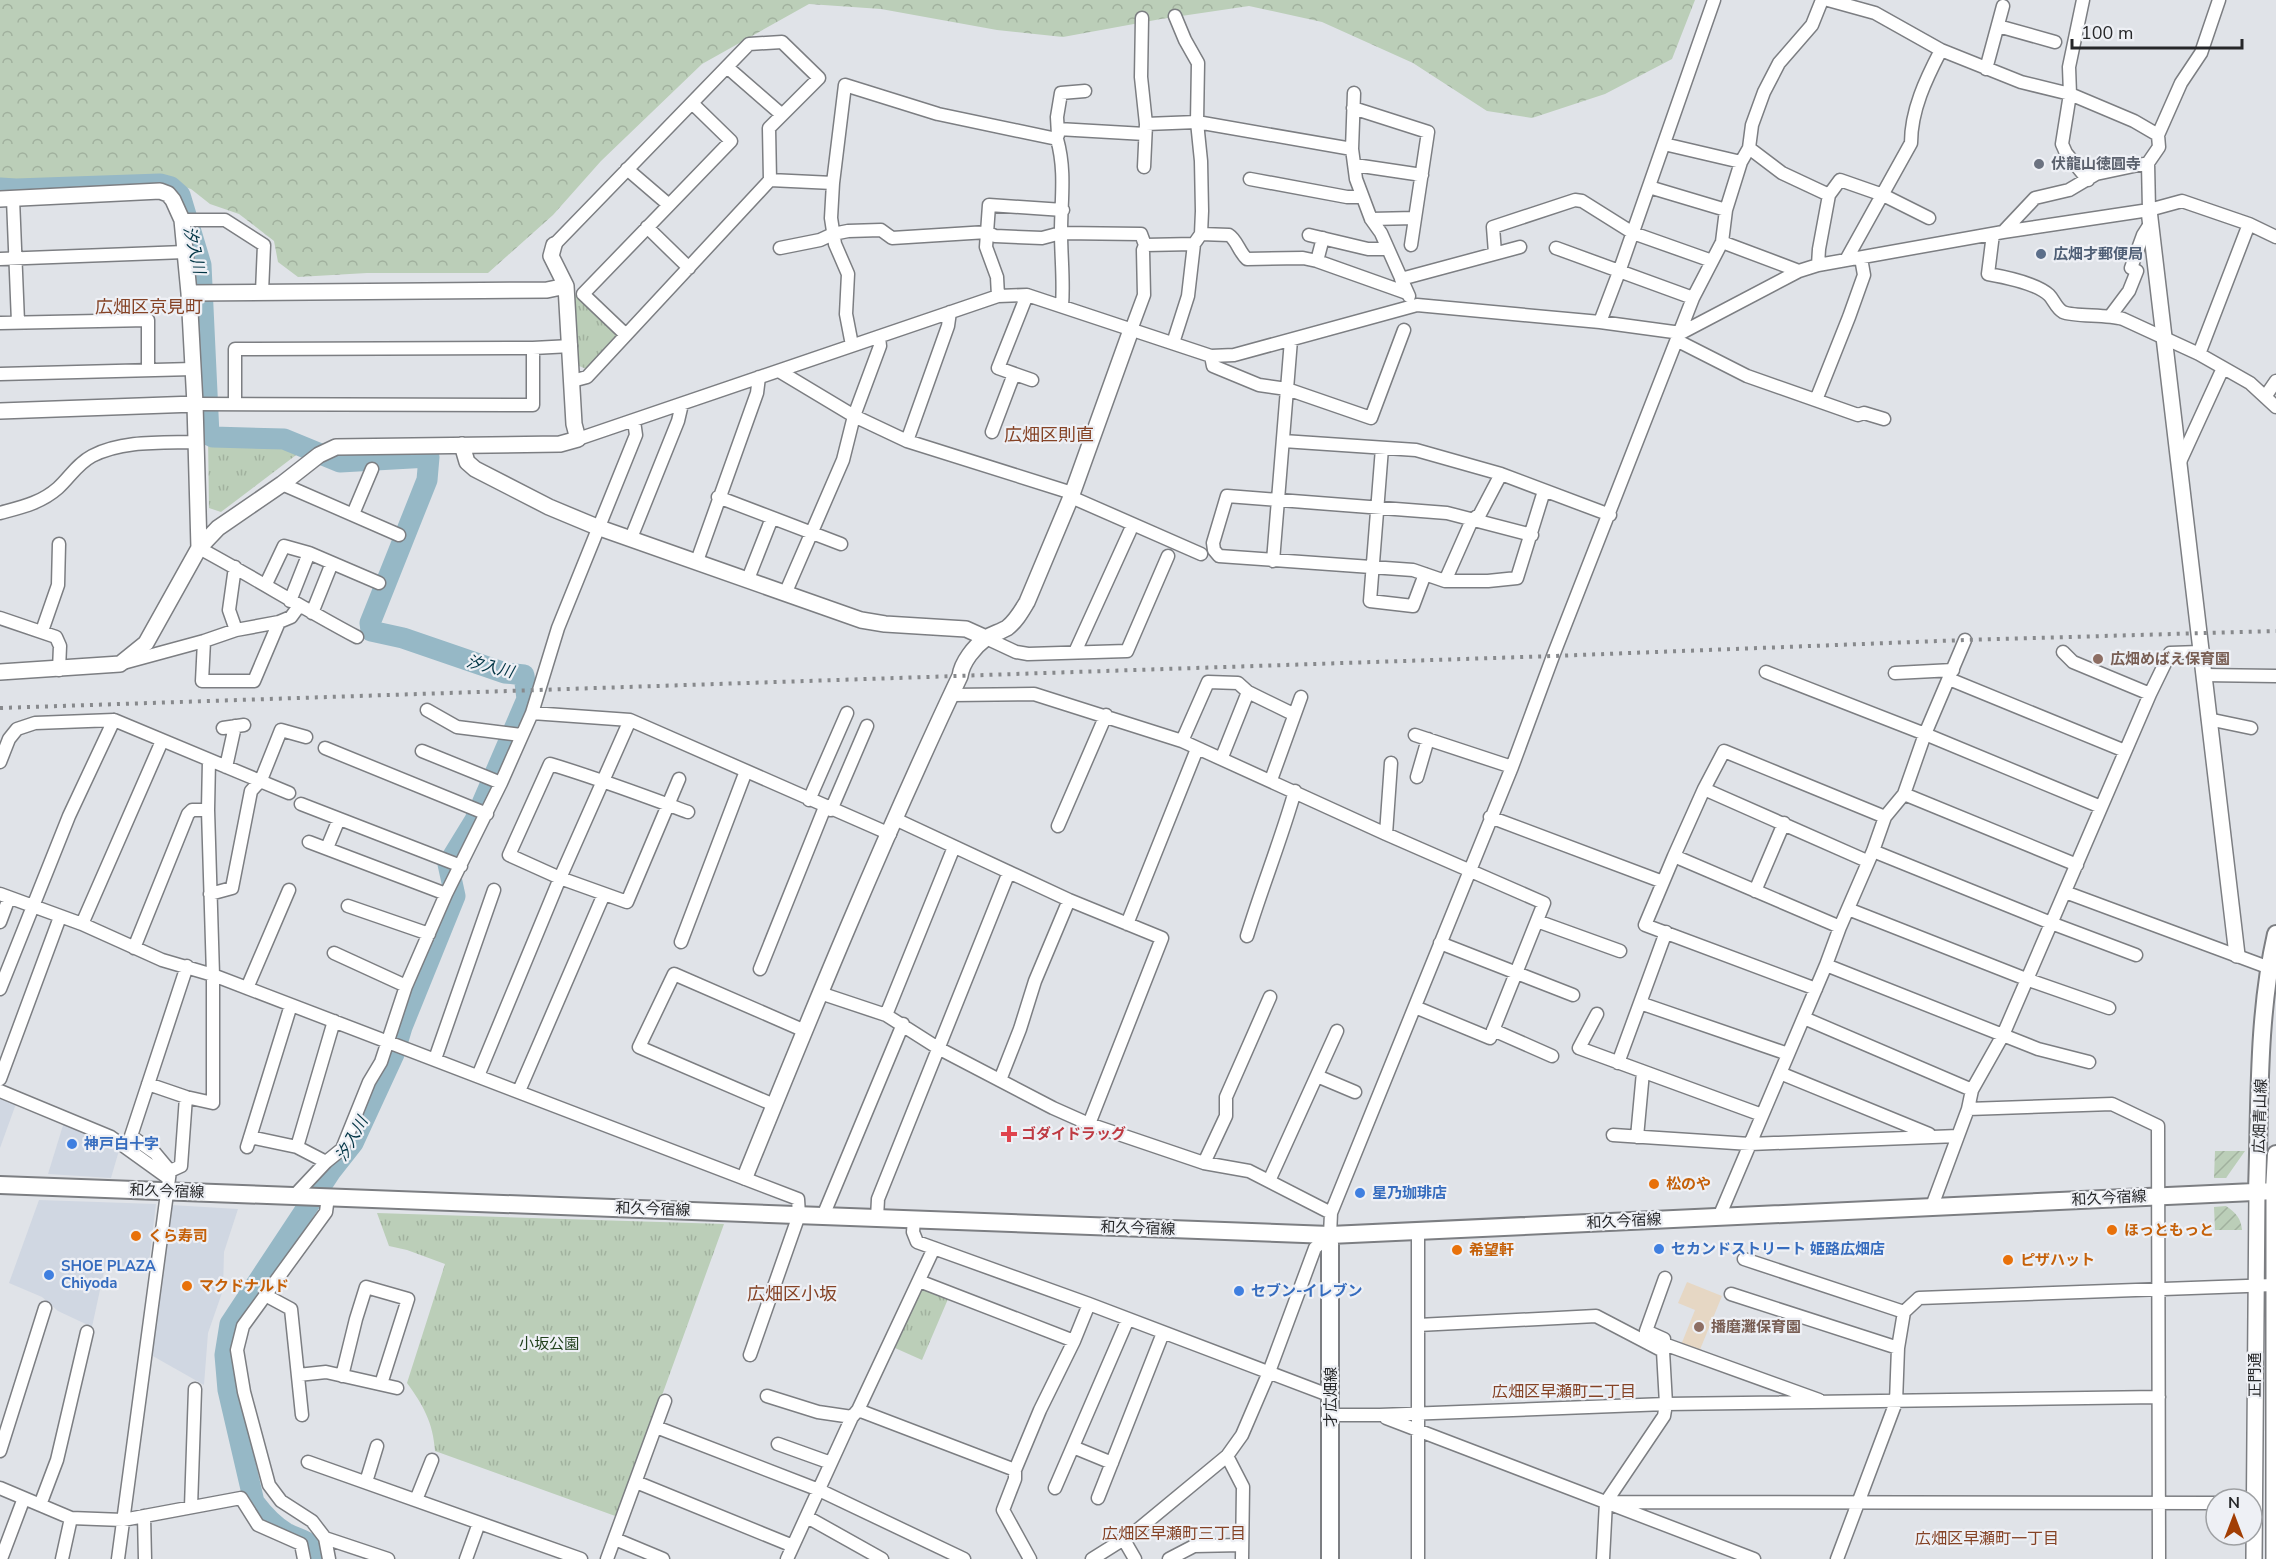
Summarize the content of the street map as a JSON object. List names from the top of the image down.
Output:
{
  "streets": {
    "main road": ["広畑青山線", "和久今宿線", "才広畑線"],
    "street": ["正門通"]
  },
  "crossings": [
    ["広畑青山線", "和久今宿線"],
    ["広畑青山線", "正門通"],
    ["和久今宿線", "正門通"],
    ["和久今宿線", "才広畑線"]
  ],
  "districts": [
    "広畑区京見町",
    "広畑区則直",
    "広畑区小坂",
    "広畑区早瀬町二丁目",
    "広畑区早瀬町三丁目",
    "広畑区早瀬町一丁目"
  ],
  "water": ["汐入川"],
  "parks": ["小坂公園"],
  "places": {
    "other": [
      "伏龍山徳圓寺",
      "広畑才郵便局",
      "広畑めばえ保育園",
      "神戸白十字",
      "松のや",
      "星乃珈琲店",
      "ほっともっと",
      "くら寿司",
      "セカンドストリート 姫路広畑店",
      "希望軒",
      "ピザハット",
      "SHOE PLAZA Chiyoda",
      "マクドナルド",
      "セブン-イレブン",
      "播磨灘保育園"
    ],
    "health": ["ゴダイドラッグ"]
  },
  "scale_bar": "100 m",
  "north": "top"
}
